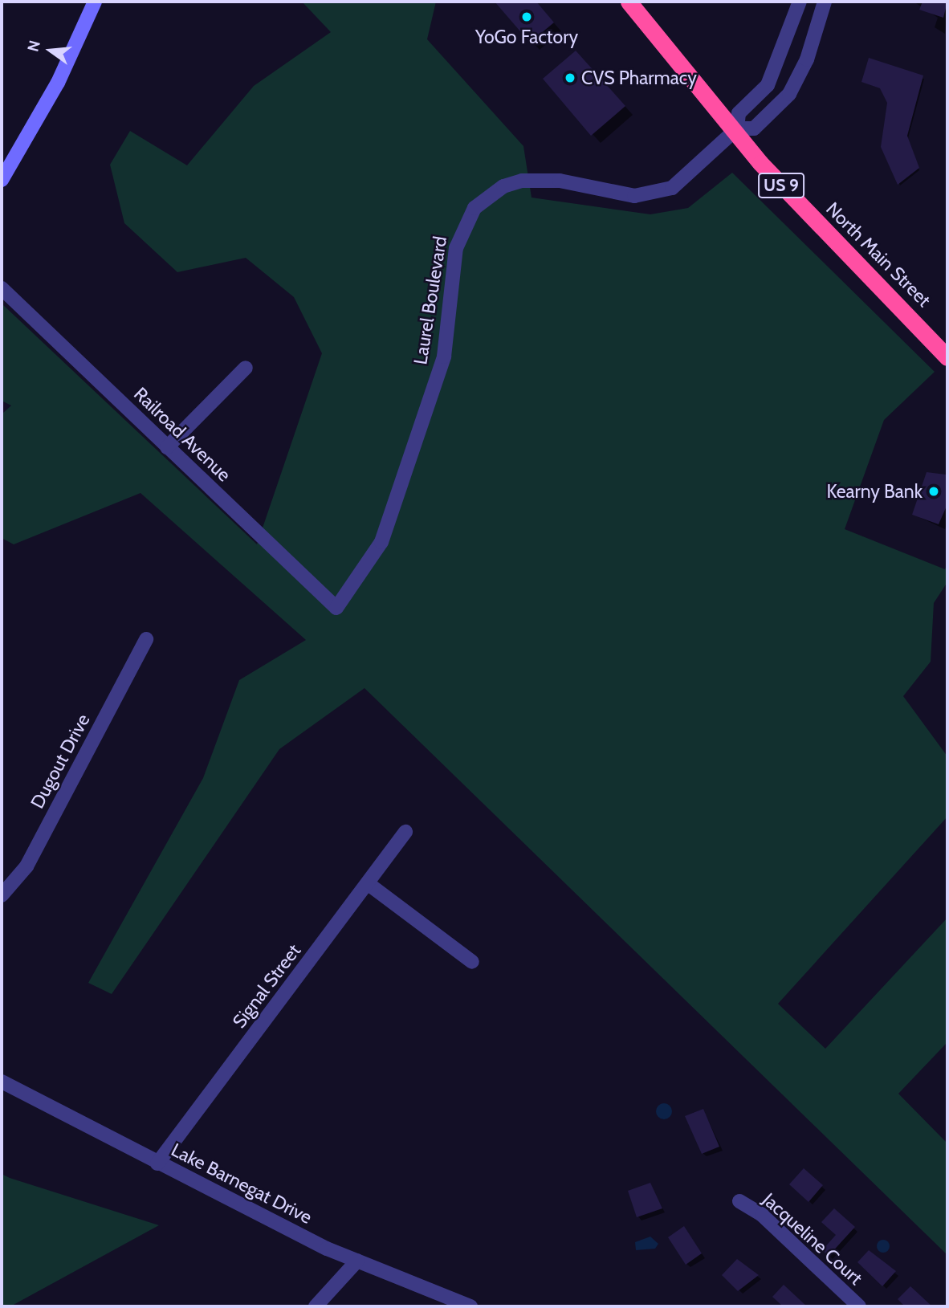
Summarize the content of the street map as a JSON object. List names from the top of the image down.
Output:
{
  "streets": {
    "highway": ["US 9", "North Main Street"],
    "street": [
      "Laurel Boulevard",
      "Railroad Avenue",
      "Dugout Drive",
      "Signal Street",
      "Lake Barnegat Drive",
      "Jacqueline Court"
    ]
  },
  "crossings": [
    ["North Main Street", "Laurel Boulevard"],
    ["Laurel Boulevard", "Railroad Avenue"],
    ["Signal Street", "Lake Barnegat Drive"]
  ],
  "places": ["YoGo Factory", "CVS Pharmacy", "Kearny Bank"],
  "north": "left"
}
